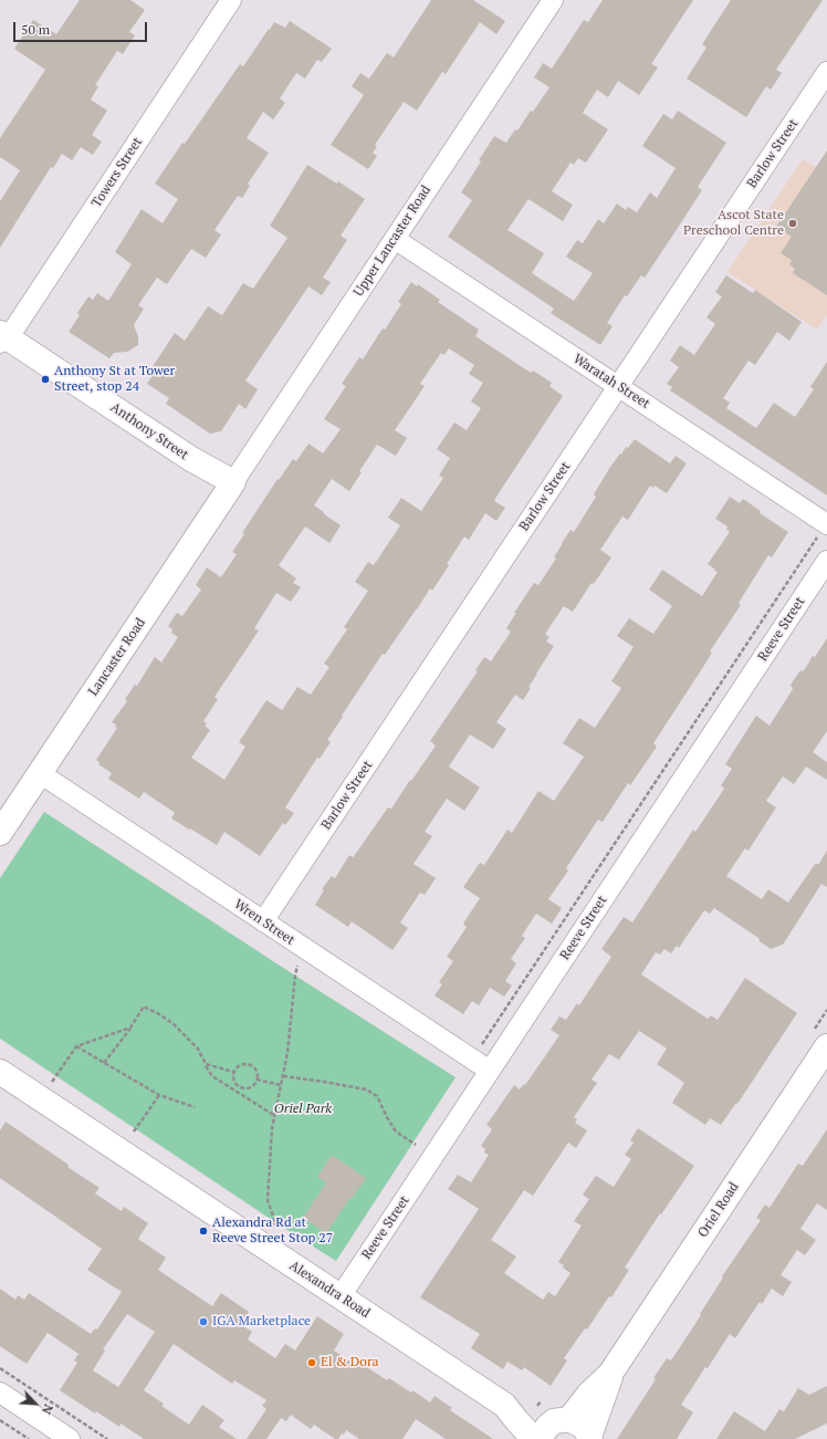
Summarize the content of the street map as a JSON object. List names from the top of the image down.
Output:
{
  "streets": {
    "street": [
      "Barlow Street",
      "Towers Street",
      "Upper Lancaster Road",
      "Waratah Street",
      "Anthony Street",
      "Reeve Street",
      "Lancaster Road",
      "Wren Street",
      "Oriel Road",
      "Alexandra Road"
    ]
  },
  "crossings": [
    ["Barlow Street", "Waratah Street"],
    ["Barlow Street", "Wren Street"],
    ["Towers Street", "Anthony Street"],
    ["Upper Lancaster Road", "Waratah Street"],
    ["Upper Lancaster Road", "Anthony Street"],
    ["Upper Lancaster Road", "Lancaster Road"],
    ["Anthony Street", "Lancaster Road"],
    ["Reeve Street", "Wren Street"],
    ["Reeve Street", "Alexandra Road"],
    ["Lancaster Road", "Wren Street"],
    ["Oriel Road", "Alexandra Road"]
  ],
  "parks": ["Oriel Park"],
  "places": [
    "Ascot State Preschool Centre",
    "Anthony St at Tower Street, stop 24",
    "Alexandra Rd at Reeve Street Stop 27",
    "IGA Marketplace",
    "El & Dora"
  ],
  "scale_bar": "50 m",
  "north": "bottom right"
}
